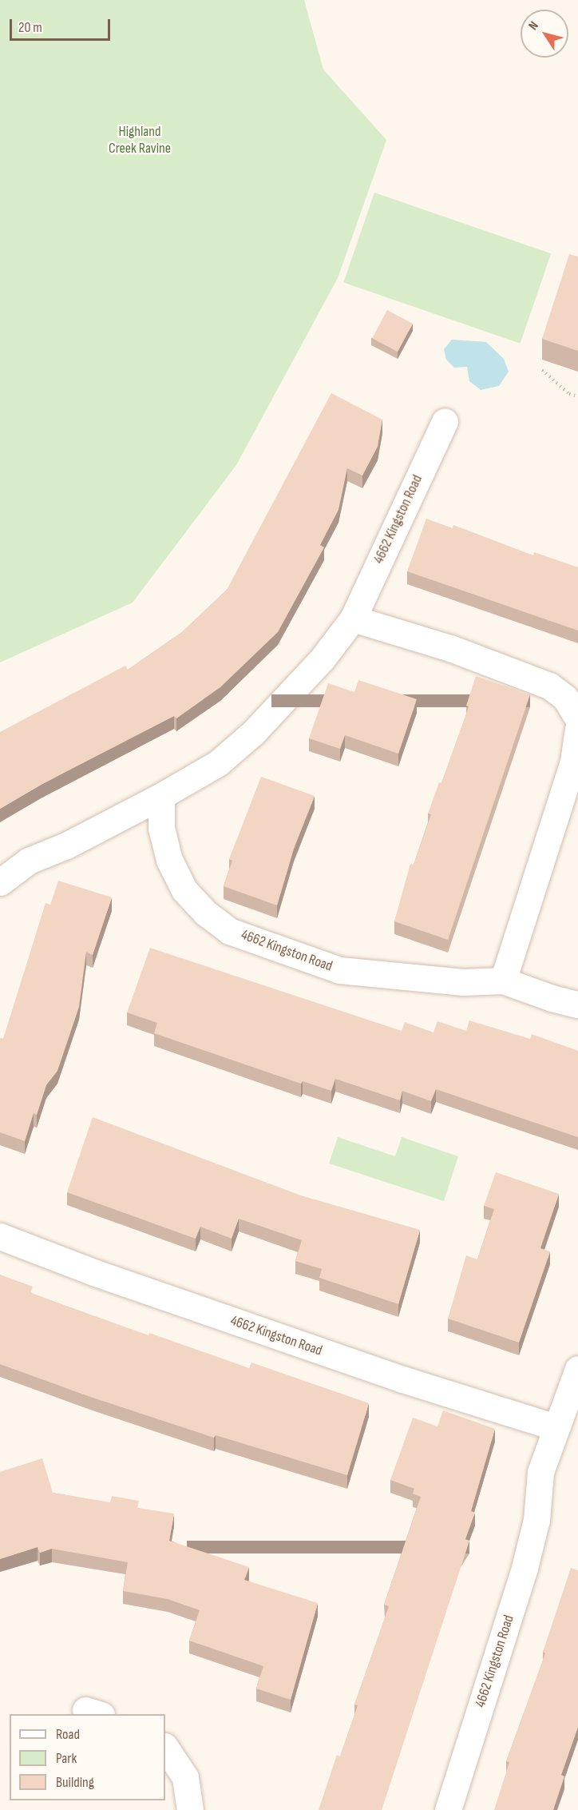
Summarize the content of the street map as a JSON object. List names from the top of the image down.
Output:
{
  "streets": {
    "street": ["4662 Kingston Road"]
  },
  "parks": ["Highland Creek Ravine"],
  "legend": ["Road", "Park", "Building"],
  "scale_bar": "20 m",
  "north": "top left"
}
